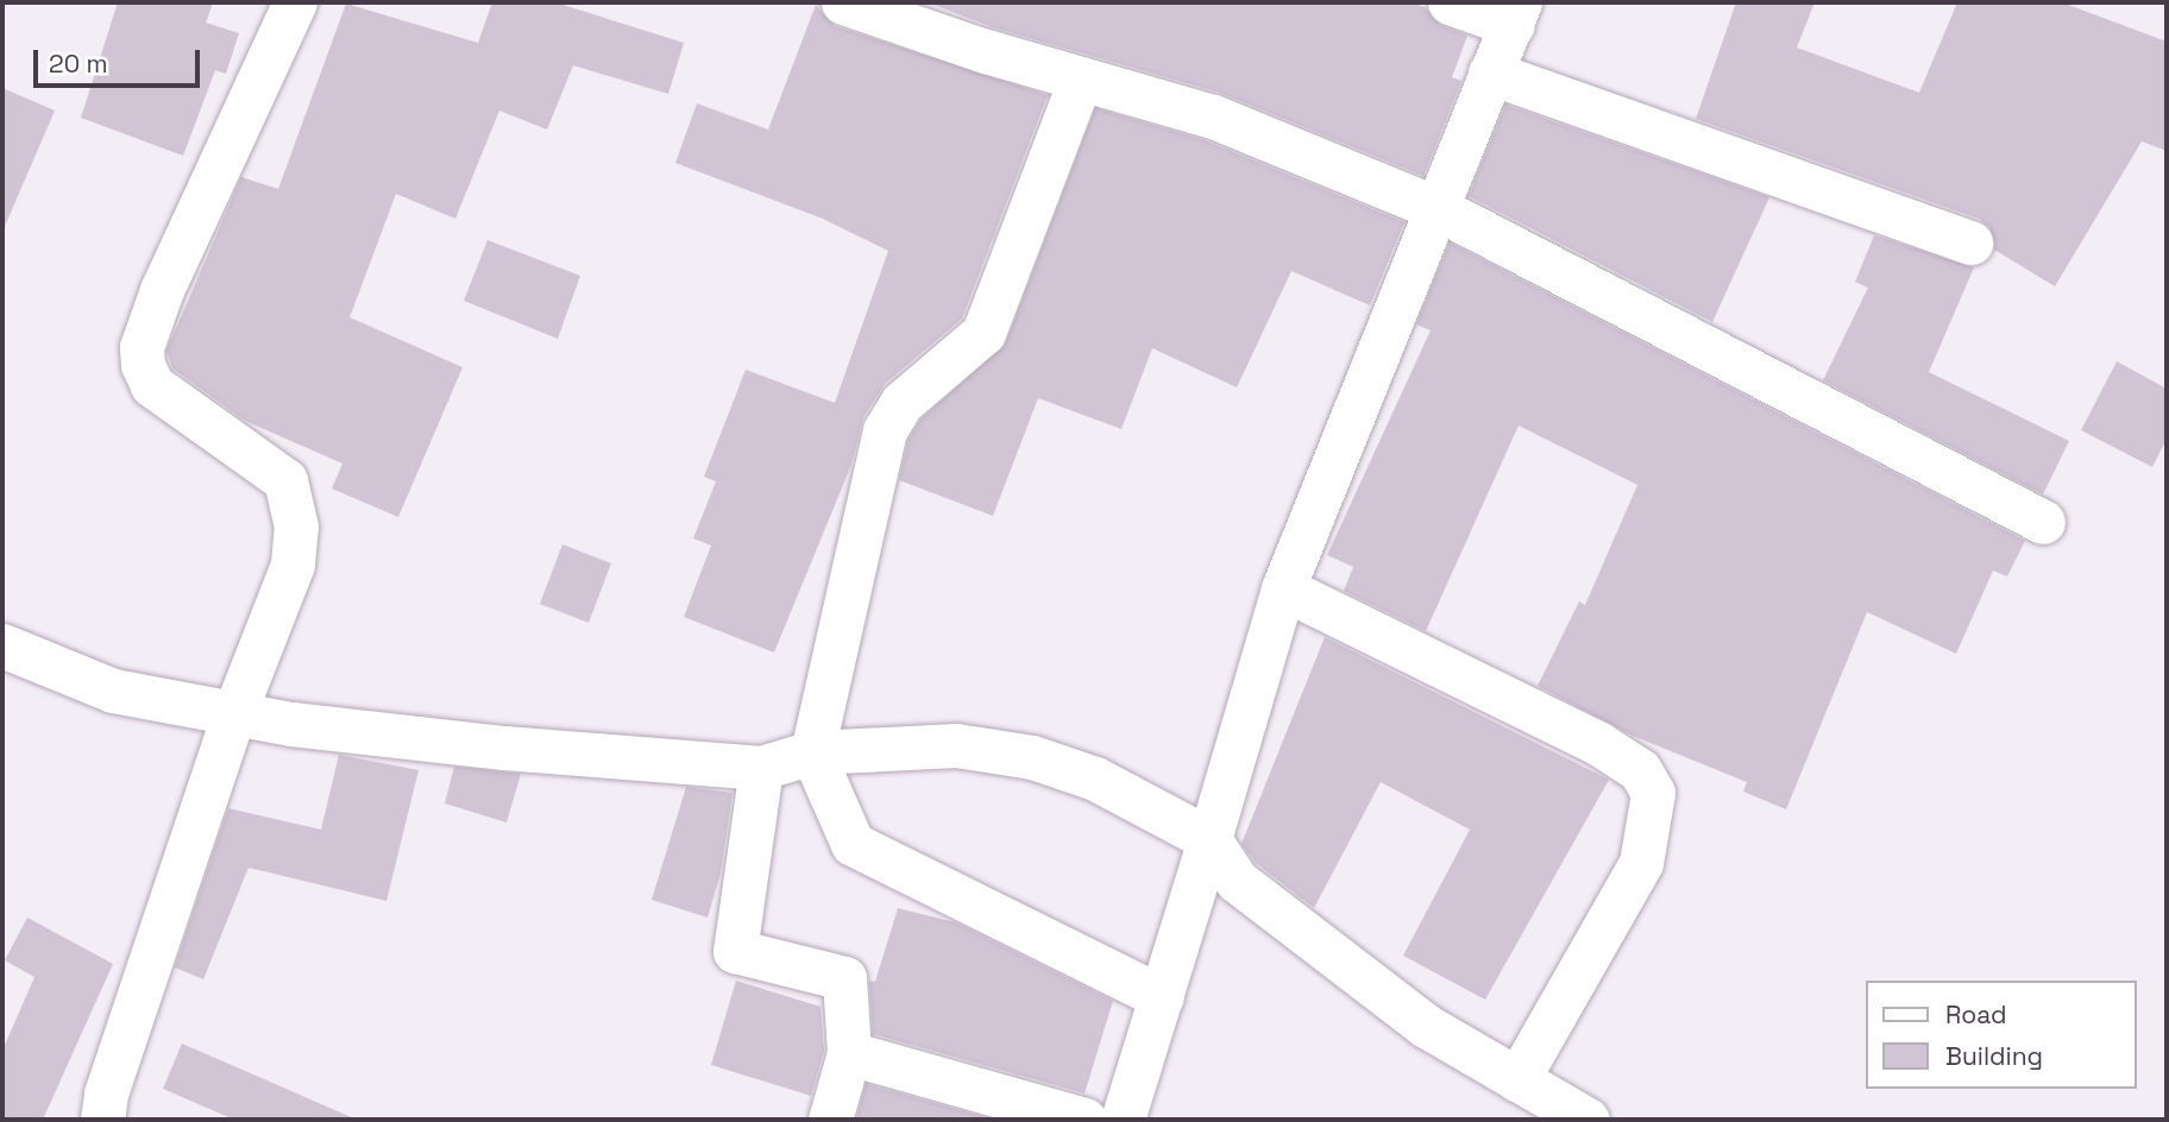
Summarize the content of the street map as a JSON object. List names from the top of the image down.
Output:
{
  "legend": ["Road", "Building"],
  "scale_bar": "20 m"
}
